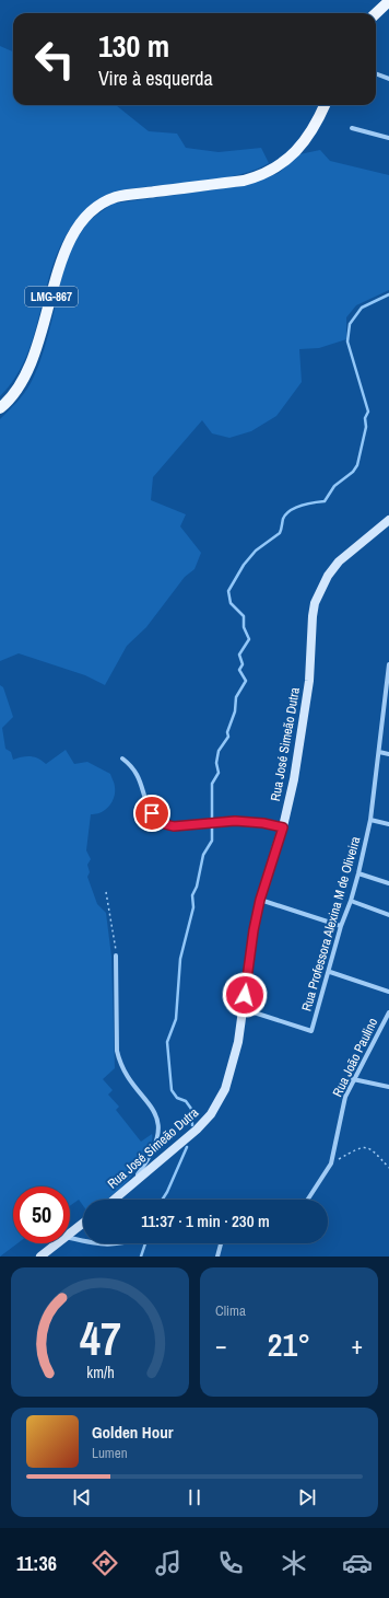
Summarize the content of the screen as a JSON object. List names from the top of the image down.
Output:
{
  "streets": {
    "main road": ["LMG-867", "Rua José Simeão Dutra"],
    "street": ["Rua Professora Alexina M de Oliveira", "Rua João Paulino"]
  },
  "crossings": [
    ["Rua José Simeão Dutra", "Rua Professora Alexina M de Oliveira"]
  ],
  "page": {
    "turn": ["130 m", "Vire à esquerda"],
    "limit": "50",
    "trip": "11:37 · 1 min · 230 m",
    "tile": "Clima",
    "heat": ["−", "21°", "+"],
    "song": ["Golden Hour", "Lumen"],
    "tabs": "11:36",
    "gauge": ["47", "km/h"]
  }
}
